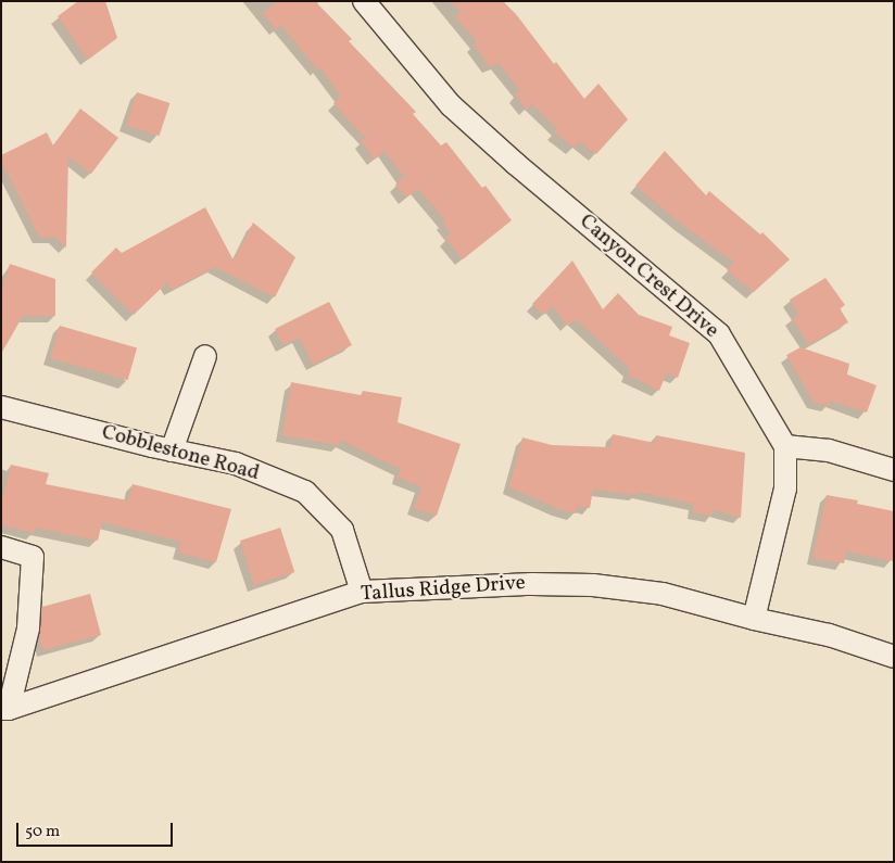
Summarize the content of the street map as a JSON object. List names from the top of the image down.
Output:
{
  "streets": {
    "street": ["Canyon Crest Drive", "Cobblestone Road", "Tallus Ridge Drive"]
  },
  "crossings": [
    ["Cobblestone Road", "Tallus Ridge Drive"]
  ],
  "scale_bar": "50 m"
}
